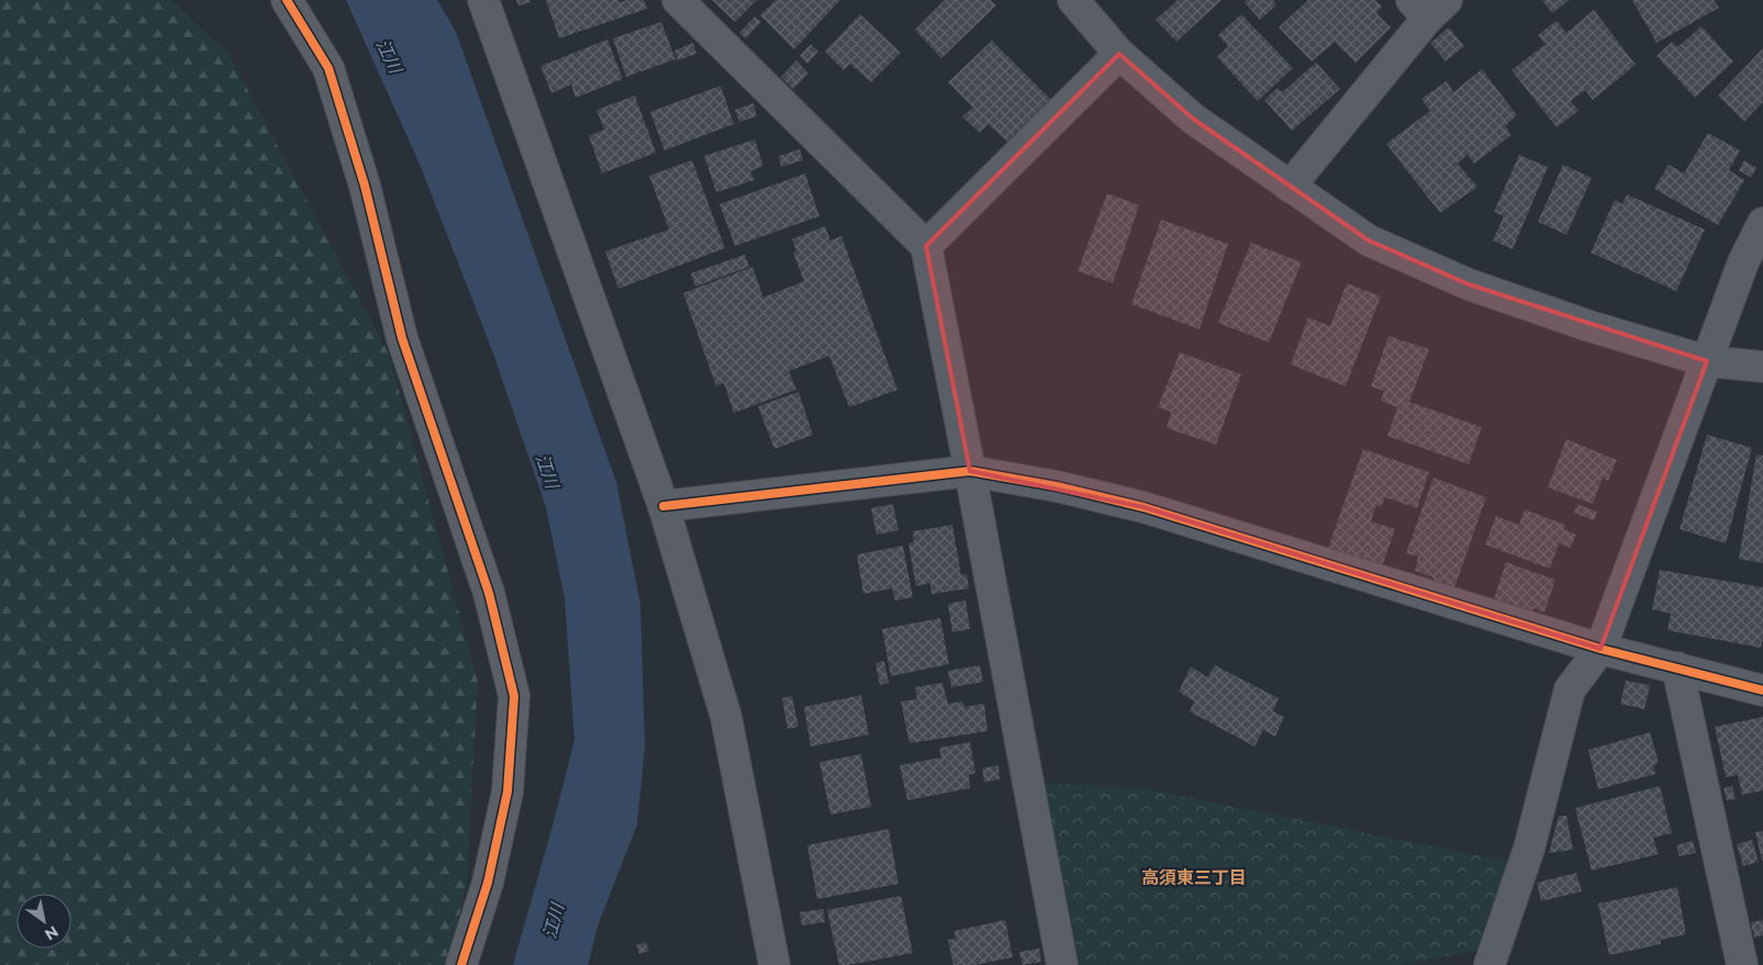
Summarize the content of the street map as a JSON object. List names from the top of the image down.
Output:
{
  "districts": ["高須東三丁目"],
  "water": ["江川"],
  "north": "bottom right"
}
